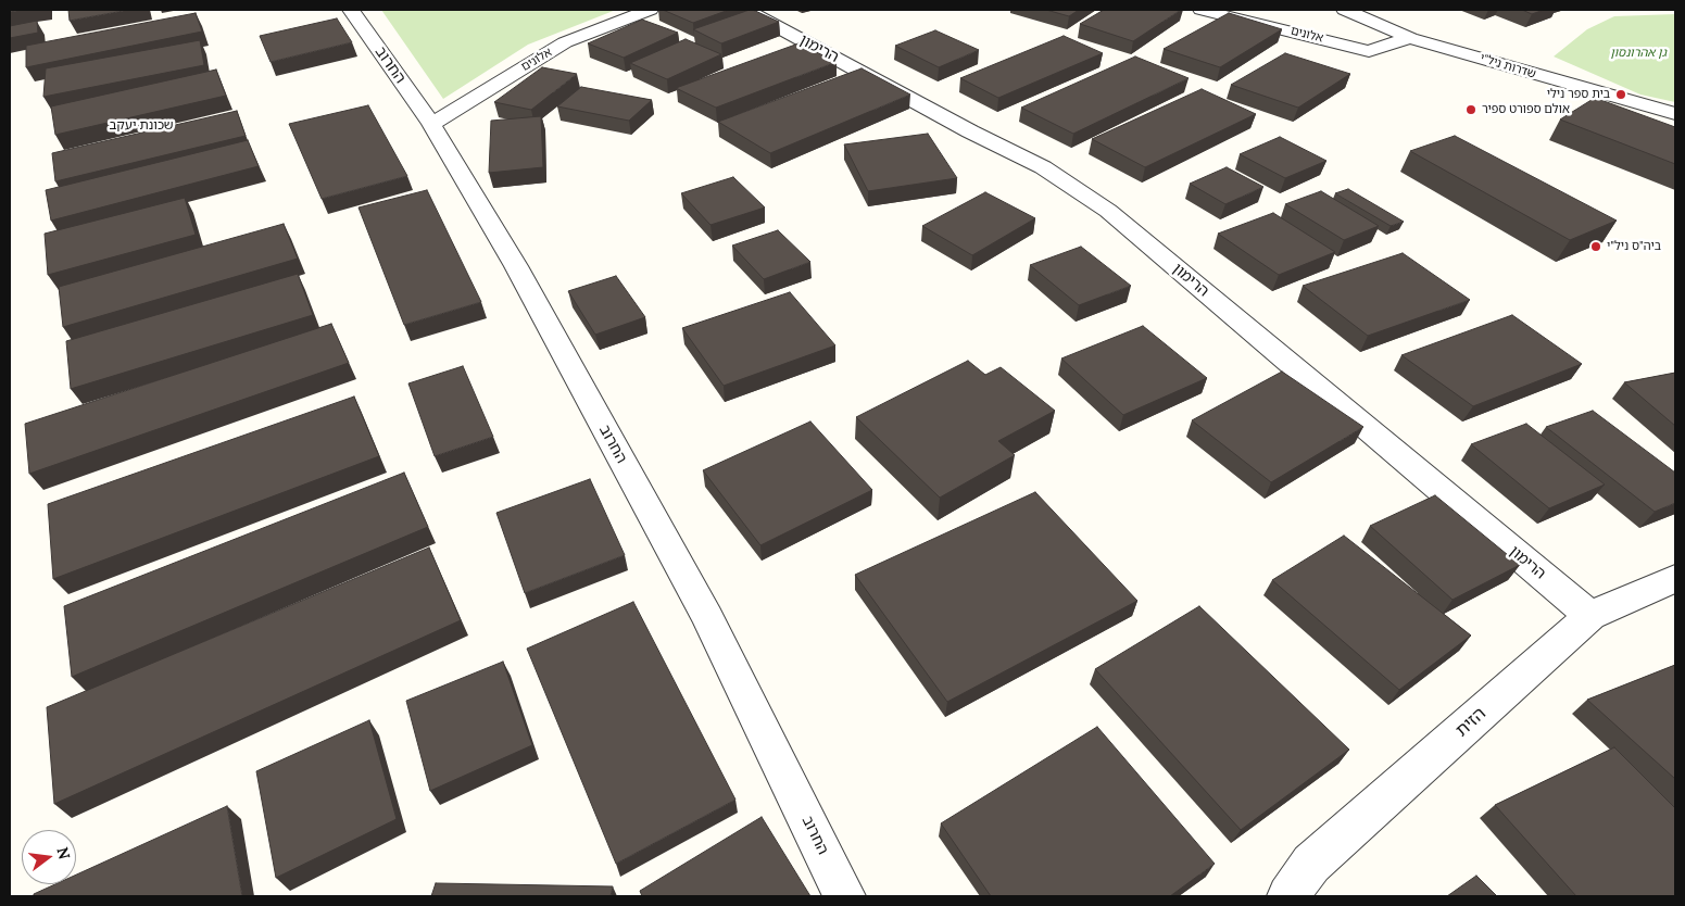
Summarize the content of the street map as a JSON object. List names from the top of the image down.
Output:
{
  "streets": {
    "street": [
      "אלונים",
      "הרימון",
      "החרוב",
      "שדרות ניל\"י",
      "הזית"
    ]
  },
  "crossings": [
    ["אלונים", "החרוב"],
    ["אלונים", "שדרות ניל\"י"],
    ["הרימון", "הזית"]
  ],
  "districts": ["שכונת יעקב"],
  "parks": ["גן אהרונסון"],
  "places": ["בית ספר נילי", "אולם ספורט ספיר", "ביה\"ס ניל\"י"],
  "north": "right"
}
